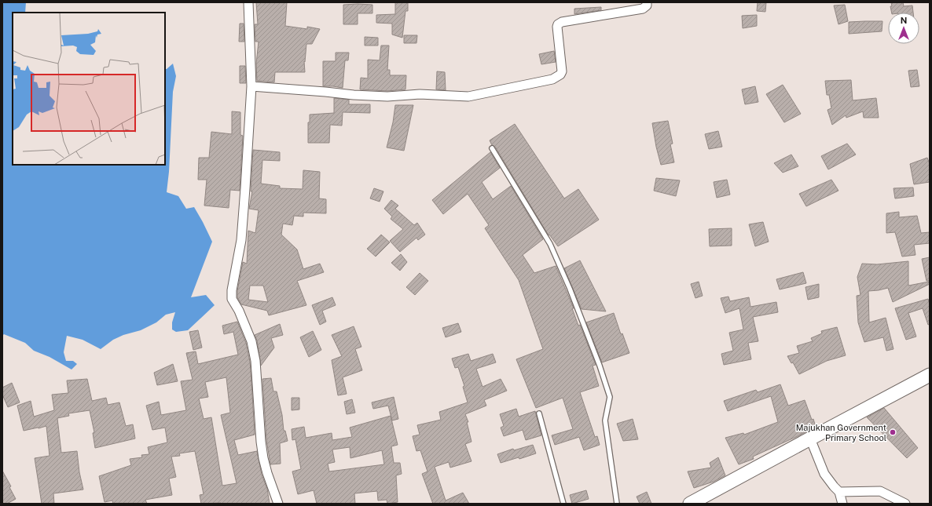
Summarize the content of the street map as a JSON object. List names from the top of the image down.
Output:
{
  "places": ["Majukhan Government Primary School"],
  "north": "top"
}
